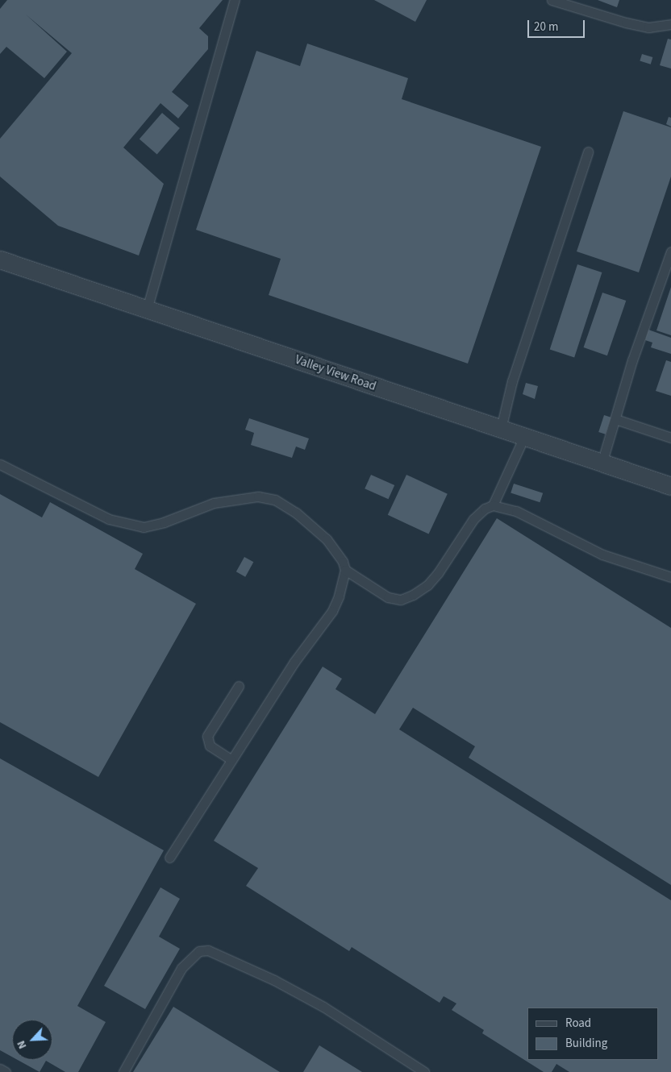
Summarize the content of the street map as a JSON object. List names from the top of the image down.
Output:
{
  "streets": {
    "street": ["Valley View Road"]
  },
  "legend": ["Road", "Building"],
  "scale_bar": "20 m",
  "north": "bottom left"
}
